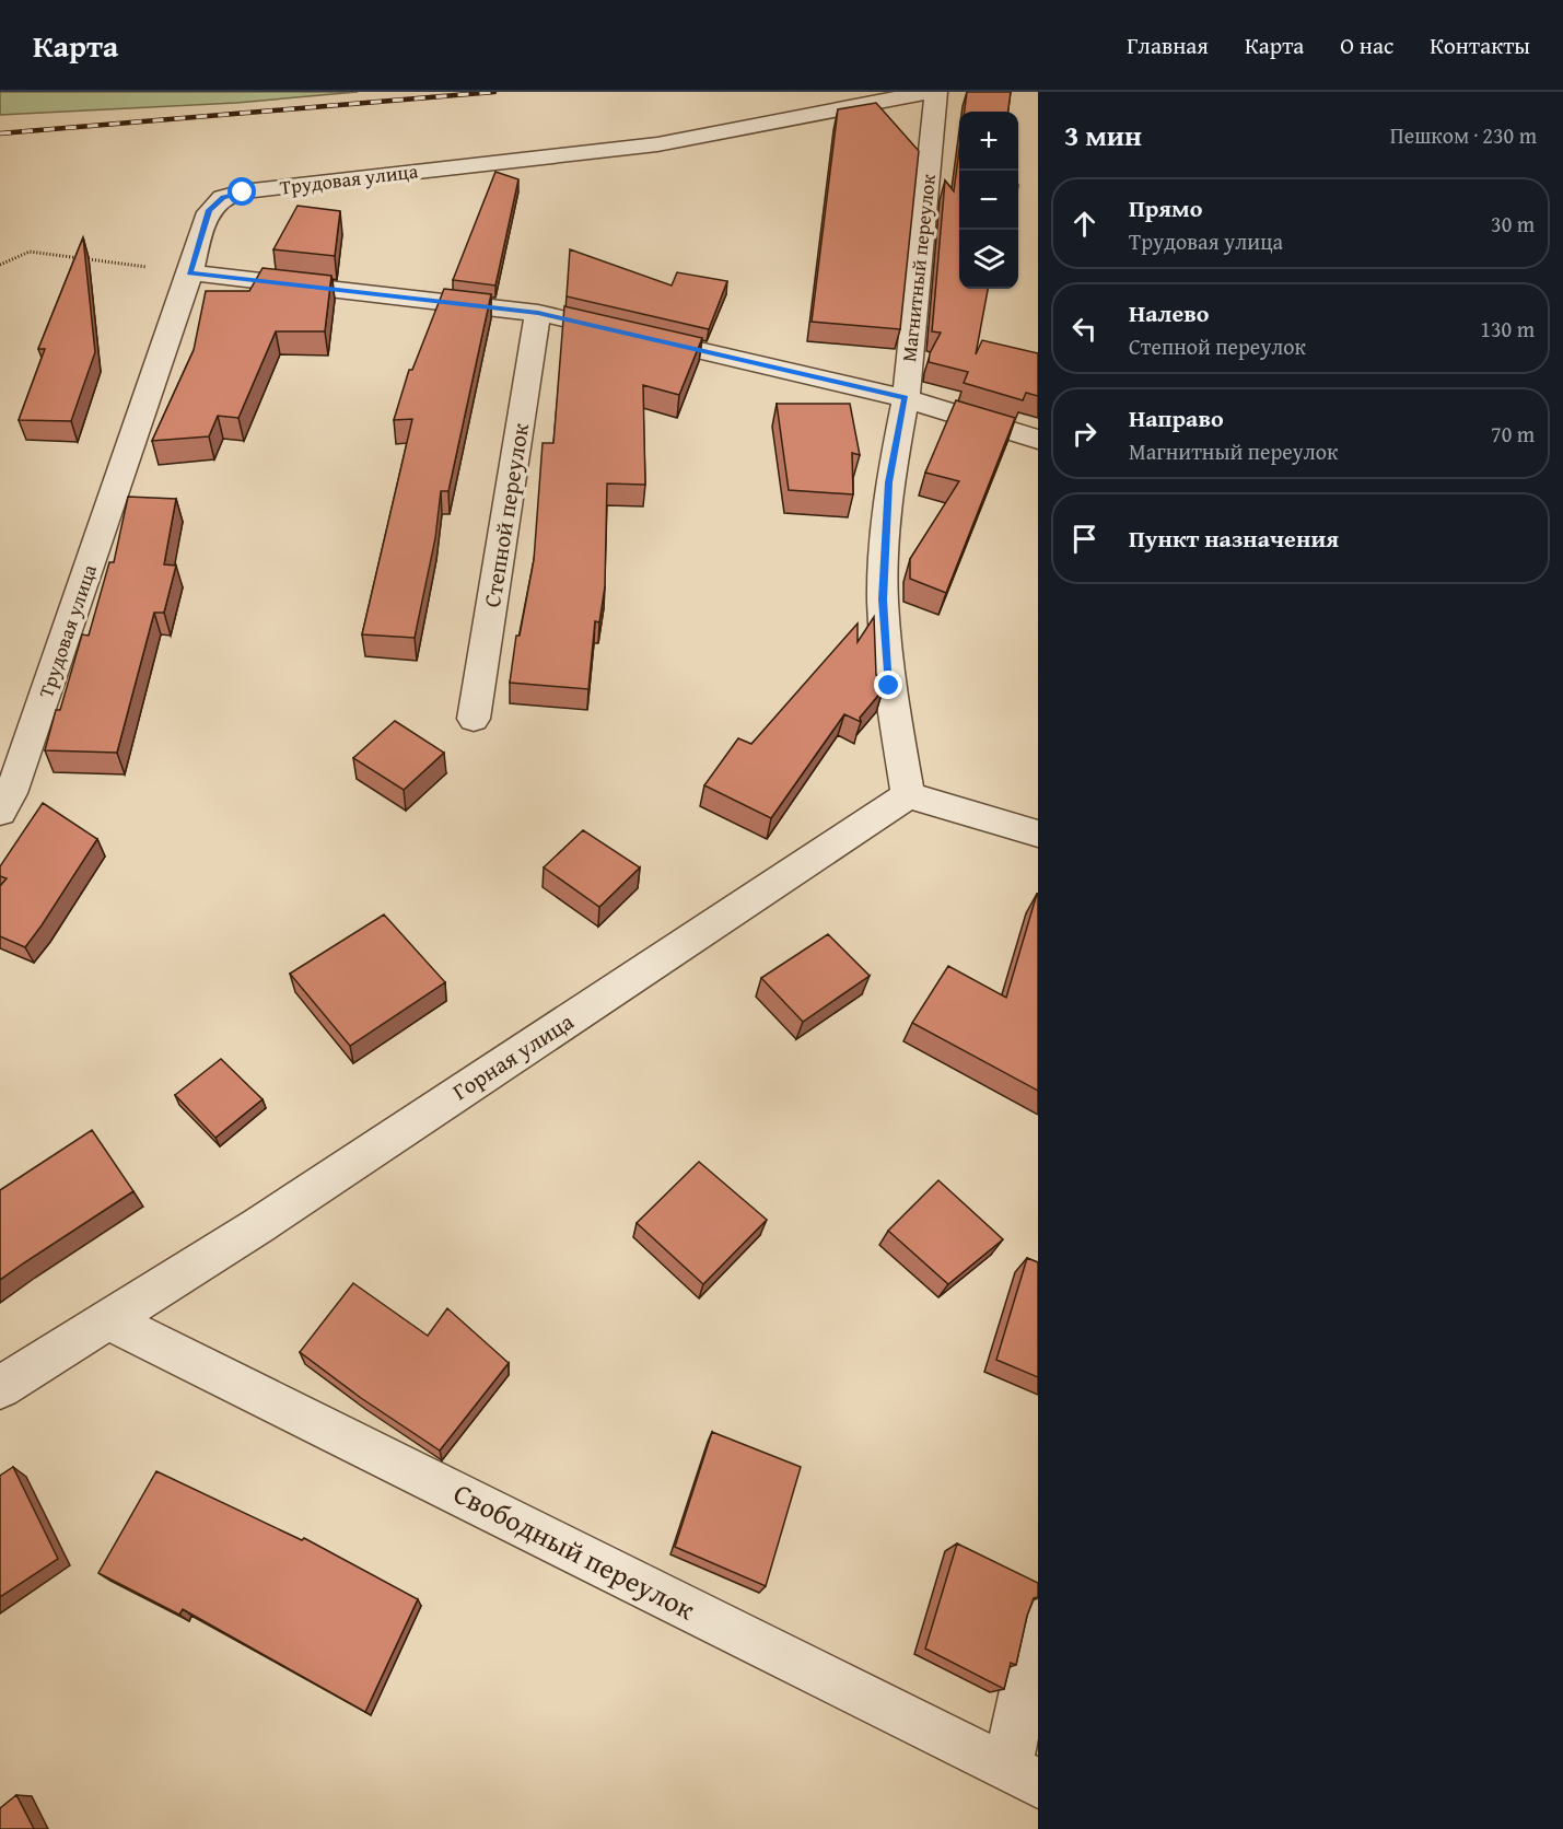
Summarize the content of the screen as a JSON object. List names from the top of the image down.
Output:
{
  "streets": {
    "street": [
      "Трудовая улица",
      "Магнитный переулок",
      "Степной переулок",
      "Горная улица",
      "Свободный переулок"
    ]
  },
  "crossings": [
    ["Магнитный переулок", "Горная улица"],
    ["Горная улица", "Свободный переулок"]
  ],
  "page": {
    "header": "Карта",
    "nav": [
      "Главная",
      "Карта",
      "О нас",
      "Контакты"
    ],
    "heading": ["3 мин", "Пешком · 230 m"],
    "map_buttons": ["+", "−"],
    "list": [
      ["Прямо", "Трудовая улица", "30 m"],
      ["Налево", "Степной переулок", "130 m"],
      ["Направо", "Магнитный переулок", "70 m"],
      "Пункт назначения"
    ]
  }
}
